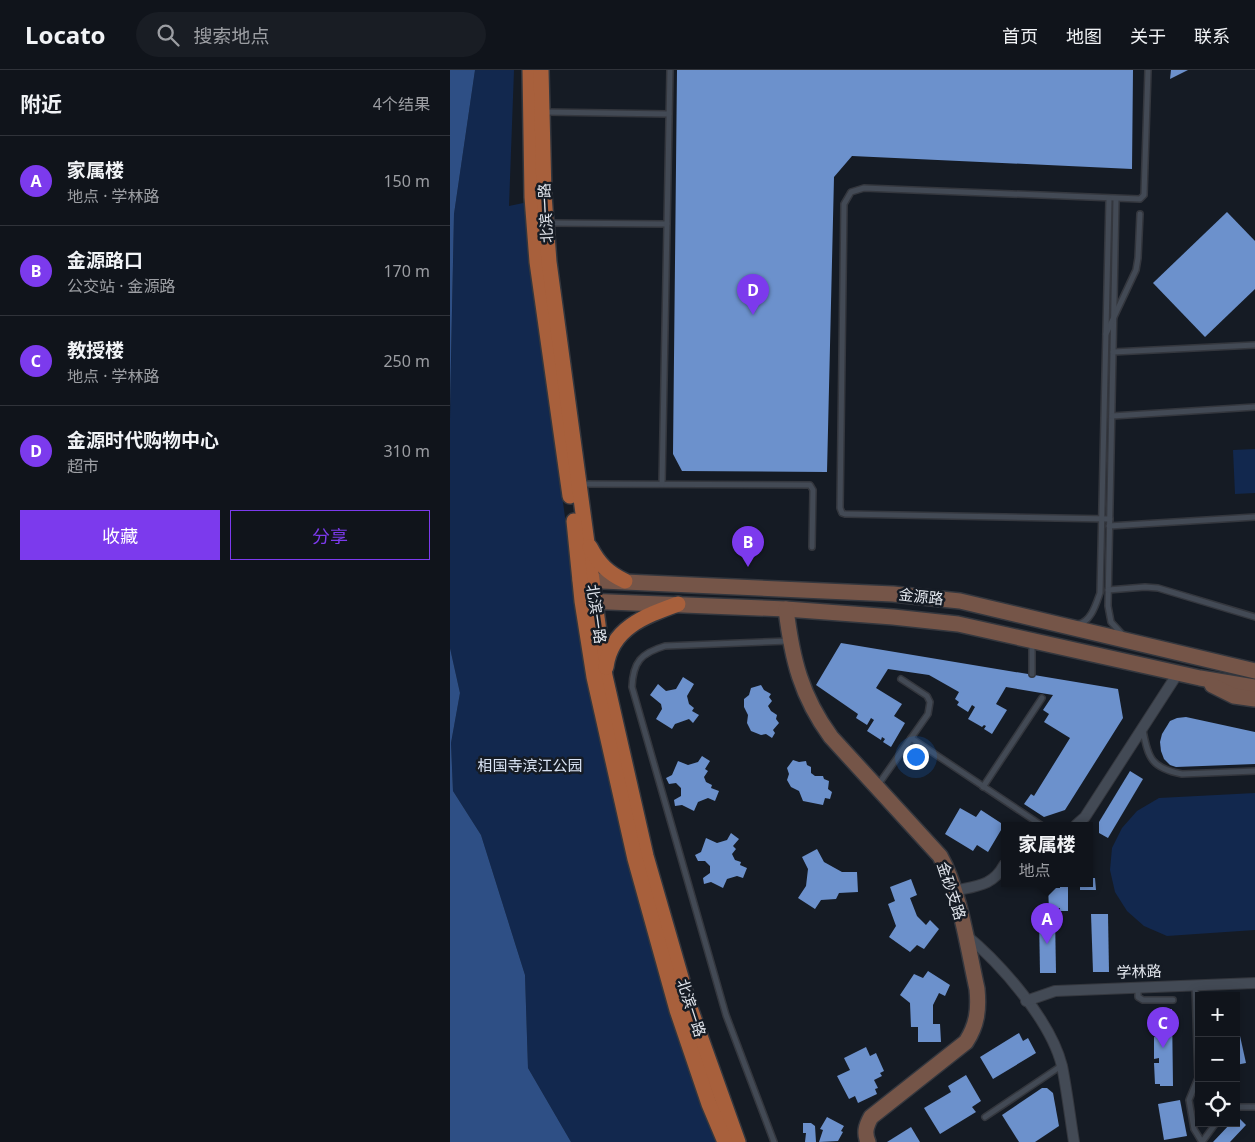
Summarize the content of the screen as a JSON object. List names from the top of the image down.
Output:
{
  "streets": {
    "main road": ["北滨一路", "金源路", "金砂支路"],
    "street": ["学林路"]
  },
  "crossings": [
    ["北滨一路", "金源路"],
    ["金源路", "金砂支路"]
  ],
  "parks": ["相国寺滨江公园"],
  "page": {
    "header": "Locato",
    "search": "搜索地点",
    "nav": [
      "首页",
      "地图",
      "关于",
      "联系"
    ],
    "heading": ["附近", "4个结果"],
    "list": [
      {
        "mark": "A",
        "name": "家属楼",
        "note": "地点 · 学林路",
        "value": "150 m"
      },
      {
        "mark": "B",
        "name": "金源路口",
        "note": "公交站 · 金源路",
        "value": "170 m"
      },
      {
        "mark": "C",
        "name": "教授楼",
        "note": "地点 · 学林路",
        "value": "250 m"
      },
      {
        "mark": "D",
        "name": "金源时代购物中心",
        "note": "超市",
        "value": "310 m"
      }
    ],
    "pins": [
      "D",
      "B",
      "A",
      "C"
    ],
    "buttons": ["收藏", "分享"],
    "popup": ["家属楼", "地点"],
    "map_buttons": ["+", "−"]
  }
}
